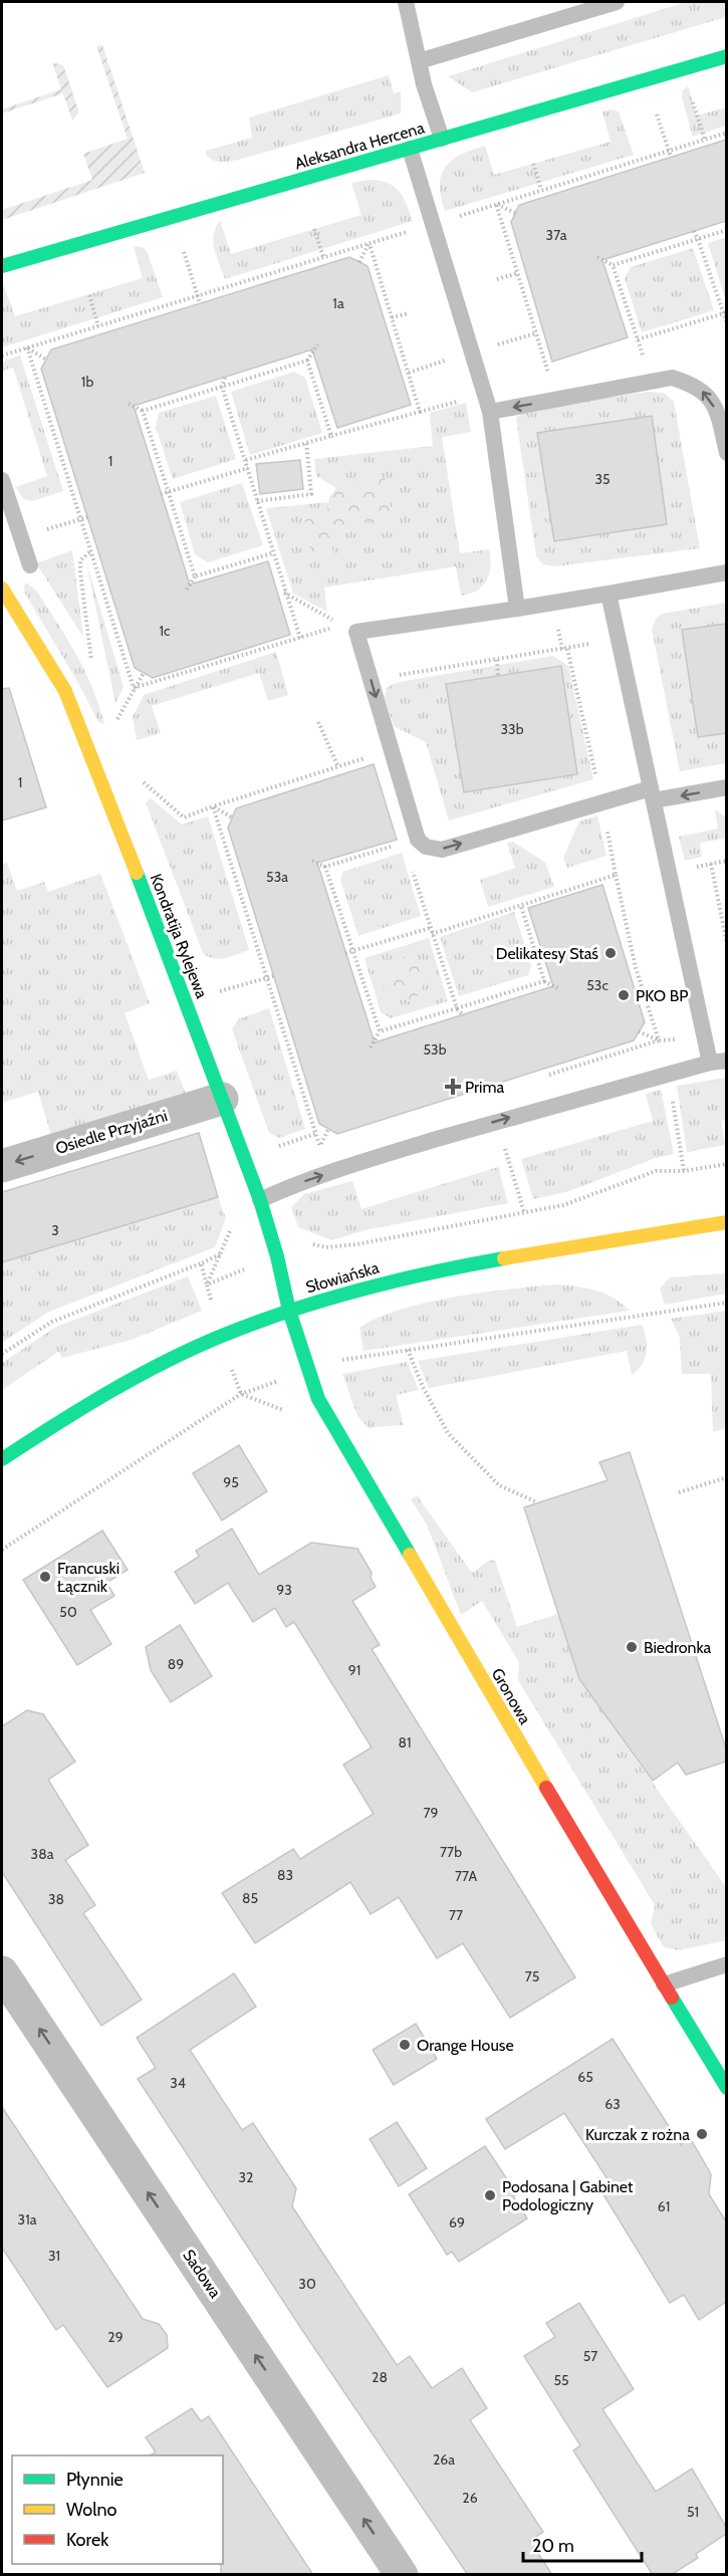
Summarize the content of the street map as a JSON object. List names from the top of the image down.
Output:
{
  "streets": {
    "street": [
      "Aleksandra Hercena",
      "Kondratija Rylejewa",
      "Osiedle Przyjaźni",
      "Słowiańska",
      "Gronowa",
      "Sadowa"
    ]
  },
  "crossings": [
    ["Kondratija Rylejewa", "Osiedle Przyjaźni"],
    ["Kondratija Rylejewa", "Słowiańska"],
    ["Kondratija Rylejewa", "Gronowa"],
    ["Słowiańska", "Gronowa"]
  ],
  "one_way": ["Osiedle Przyjaźni", "Sadowa"],
  "places": {
    "other": [
      "Delikatesy Staś",
      "PKO BP",
      "Francuski Łącznik",
      "Biedronka",
      "Orange House",
      "Kurczak z rożna",
      "Podosana | Gabinet Podologiczny"
    ],
    "health": ["Prima"]
  },
  "house_numbers": [
    "37a",
    "1a",
    "1b",
    "1",
    "35",
    "1c",
    "33b",
    "1",
    "53a",
    "53c",
    "53b",
    "3",
    "95",
    "93",
    "50",
    "89",
    "91",
    "81",
    "79",
    "77b",
    "38a",
    "83",
    "77A",
    "85",
    "38",
    "77",
    "75",
    "65",
    "34",
    "63",
    "32",
    "61",
    "31a",
    "69",
    "31",
    "30",
    "29",
    "57",
    "28",
    "55",
    "26a",
    "26",
    "51"
  ],
  "legend": ["Płynnie", "Wolno", "Korek"],
  "scale_bar": "20 m"
}
